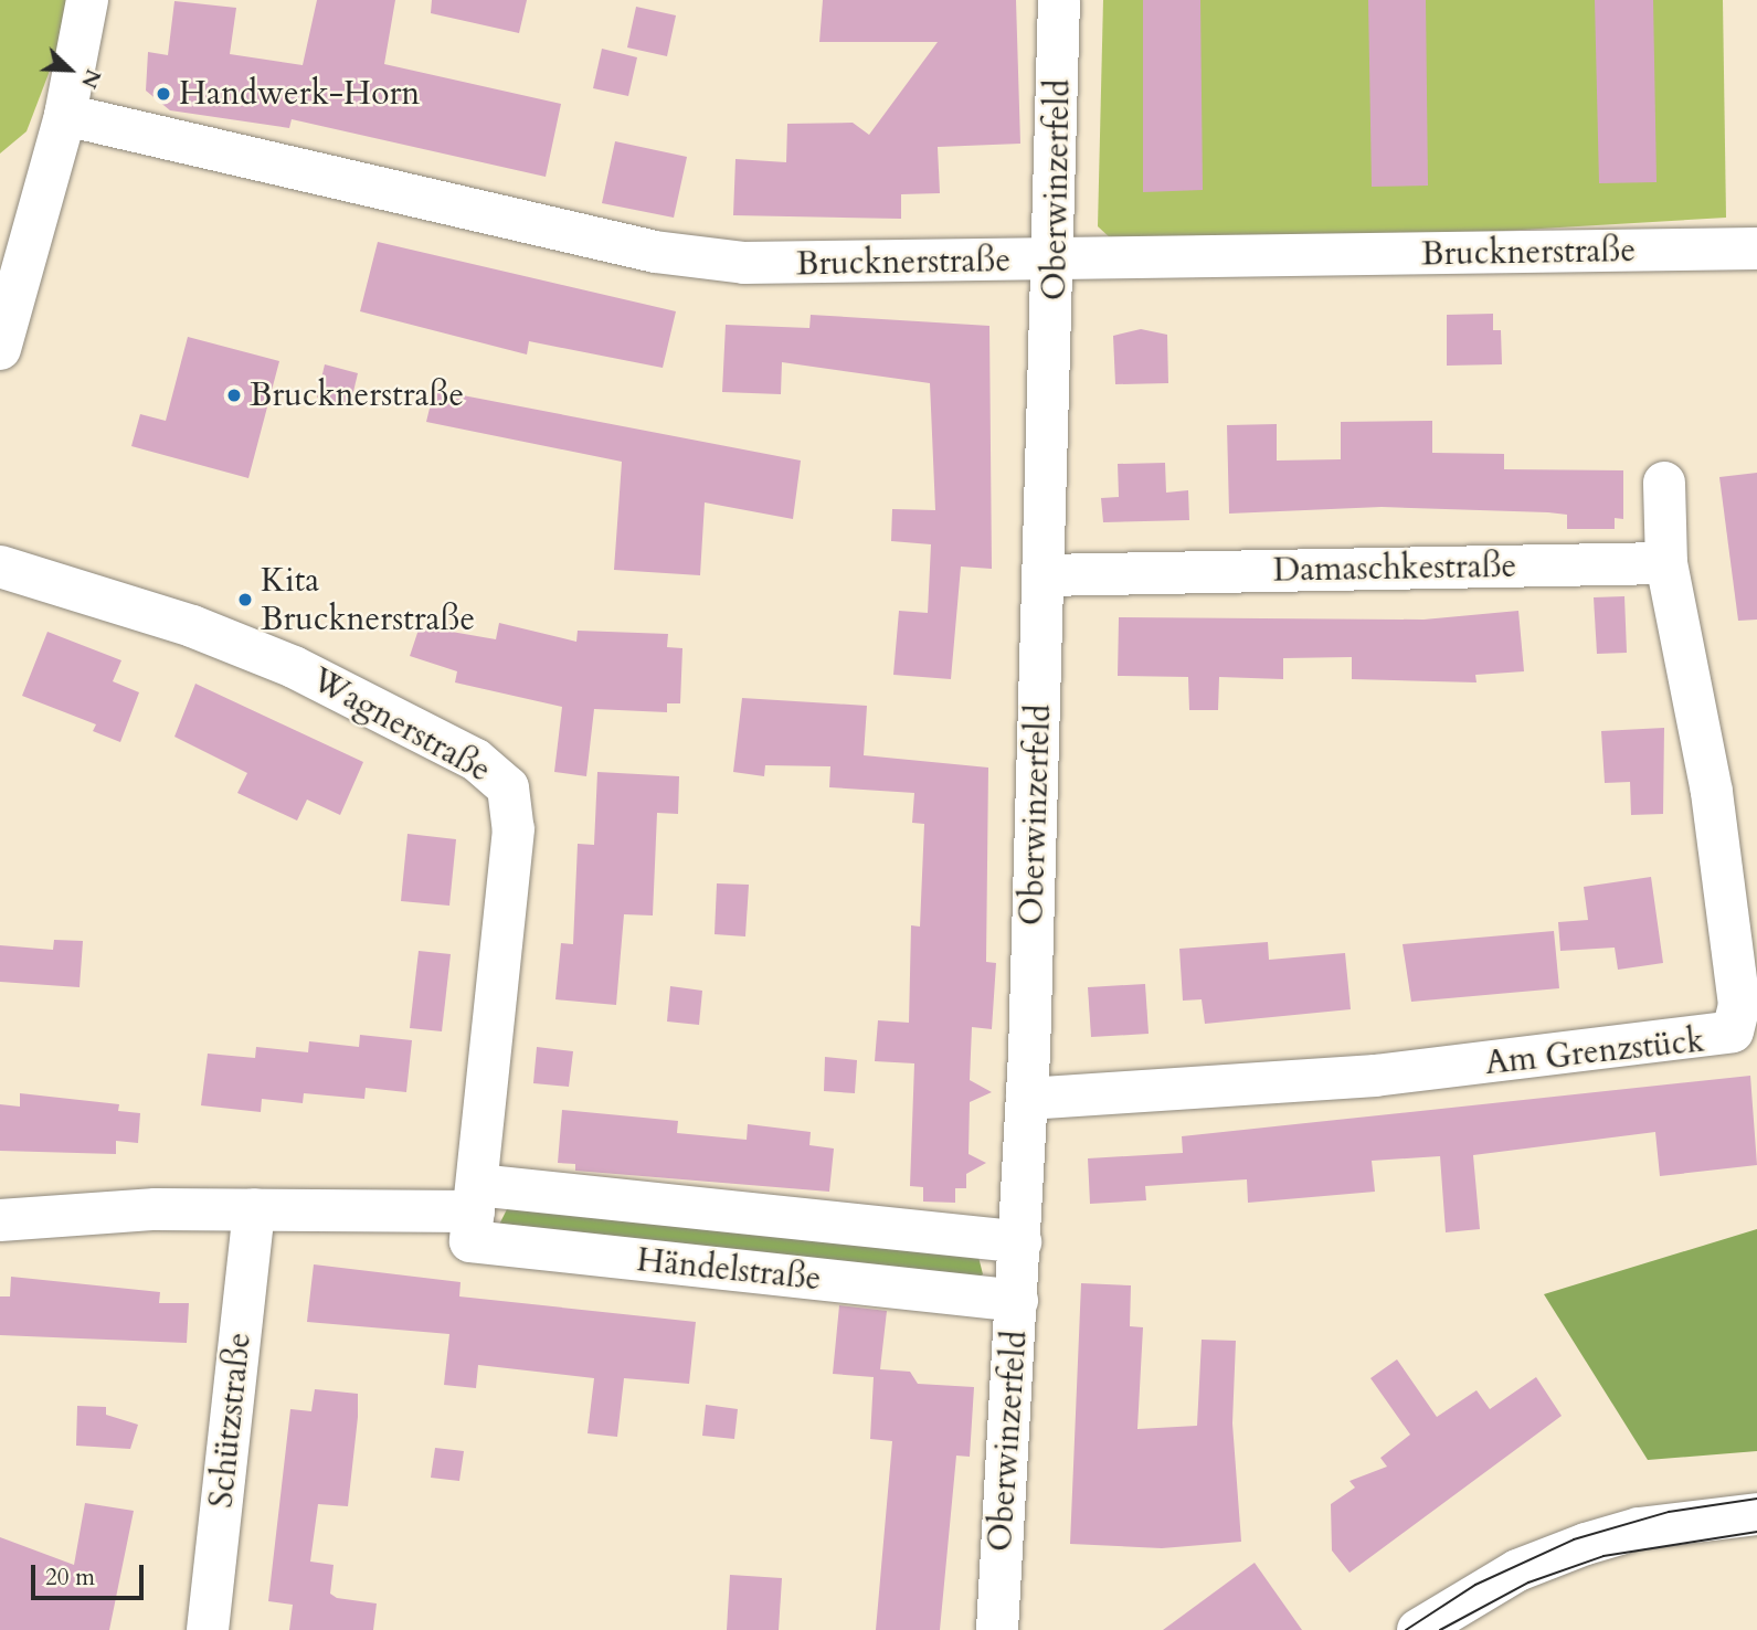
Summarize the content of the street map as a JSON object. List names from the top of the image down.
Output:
{
  "streets": {
    "street": [
      "Oberwinzerfeld",
      "Brucknerstraße",
      "Damaschkestraße",
      "Wagnerstraße",
      "Am Grenzstück",
      "Händelstraße",
      "Schützstraße"
    ]
  },
  "crossings": [
    ["Oberwinzerfeld", "Brucknerstraße"],
    ["Oberwinzerfeld", "Damaschkestraße"],
    ["Oberwinzerfeld", "Am Grenzstück"],
    ["Oberwinzerfeld", "Händelstraße"],
    ["Damaschkestraße", "Am Grenzstück"],
    ["Wagnerstraße", "Händelstraße"],
    ["Händelstraße", "Schützstraße"]
  ],
  "places": ["Handwerk-Horn", "Brucknerstraße", "Kita Brucknerstraße"],
  "scale_bar": "20 m",
  "north": "bottom right"
}
